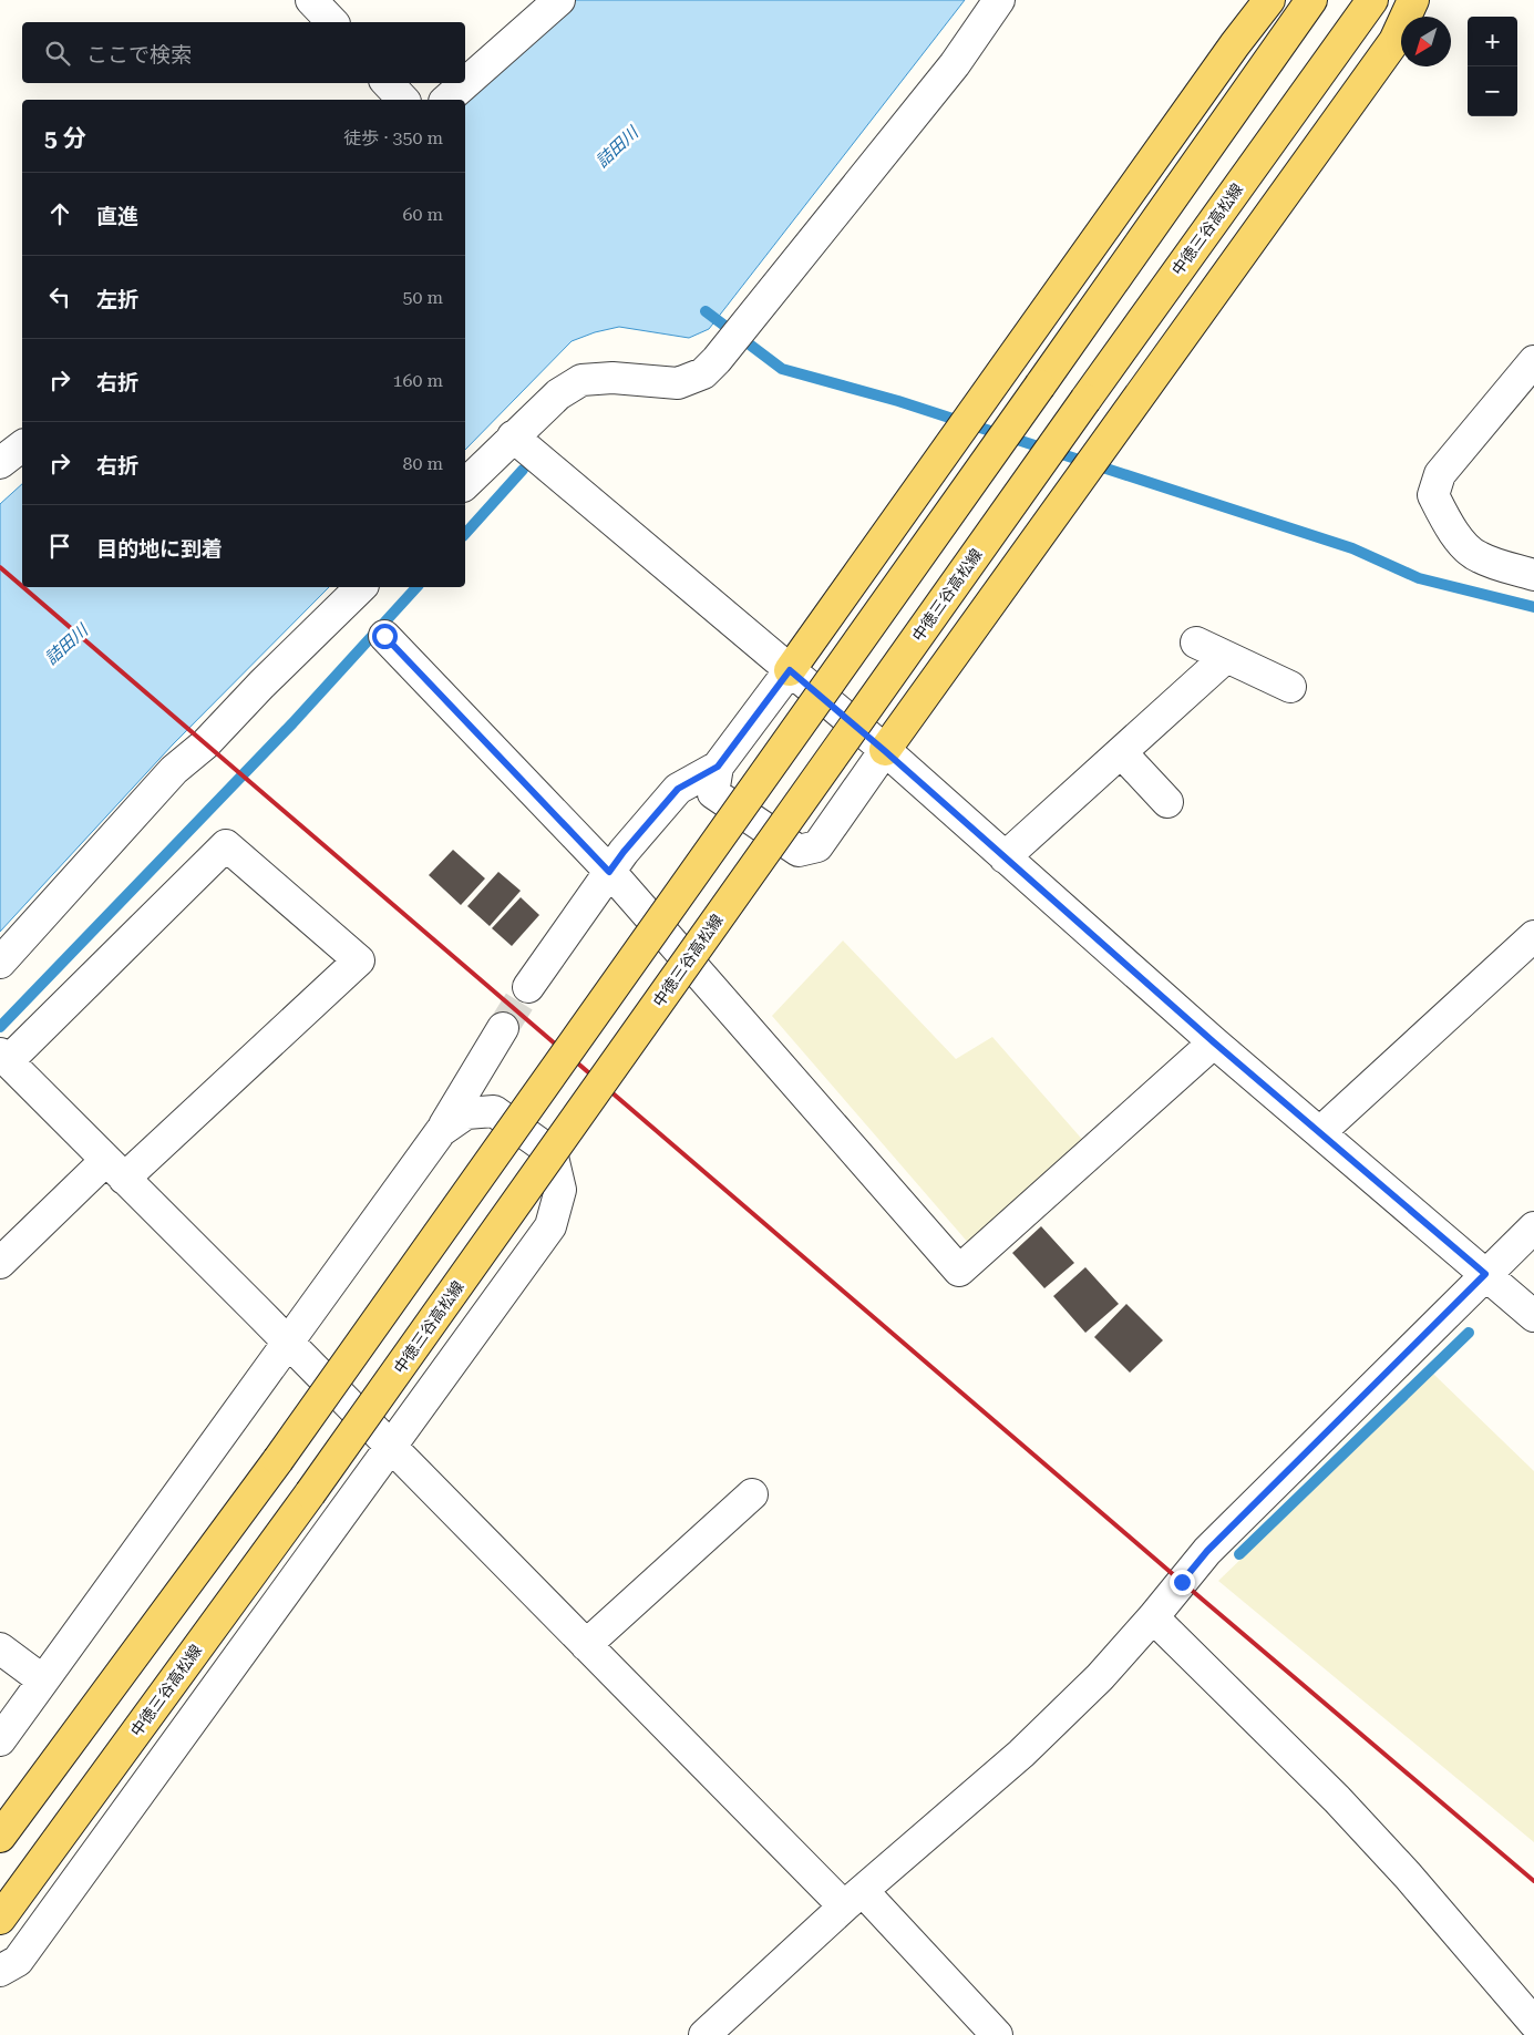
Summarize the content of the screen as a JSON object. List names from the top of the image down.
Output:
{
  "streets": {
    "main road": ["中徳三谷高松線"]
  },
  "water": ["詰田川"],
  "north": "bottom left",
  "page": {
    "map_buttons": ["+", "−"],
    "search": "ここで検索",
    "heading": ["5 分", "徒歩 · 350 m"],
    "list": [
      ["直進", "60 m"],
      ["左折", "50 m"],
      ["右折", "160 m"],
      ["右折", "80 m"],
      "目的地に到着"
    ]
  }
}
